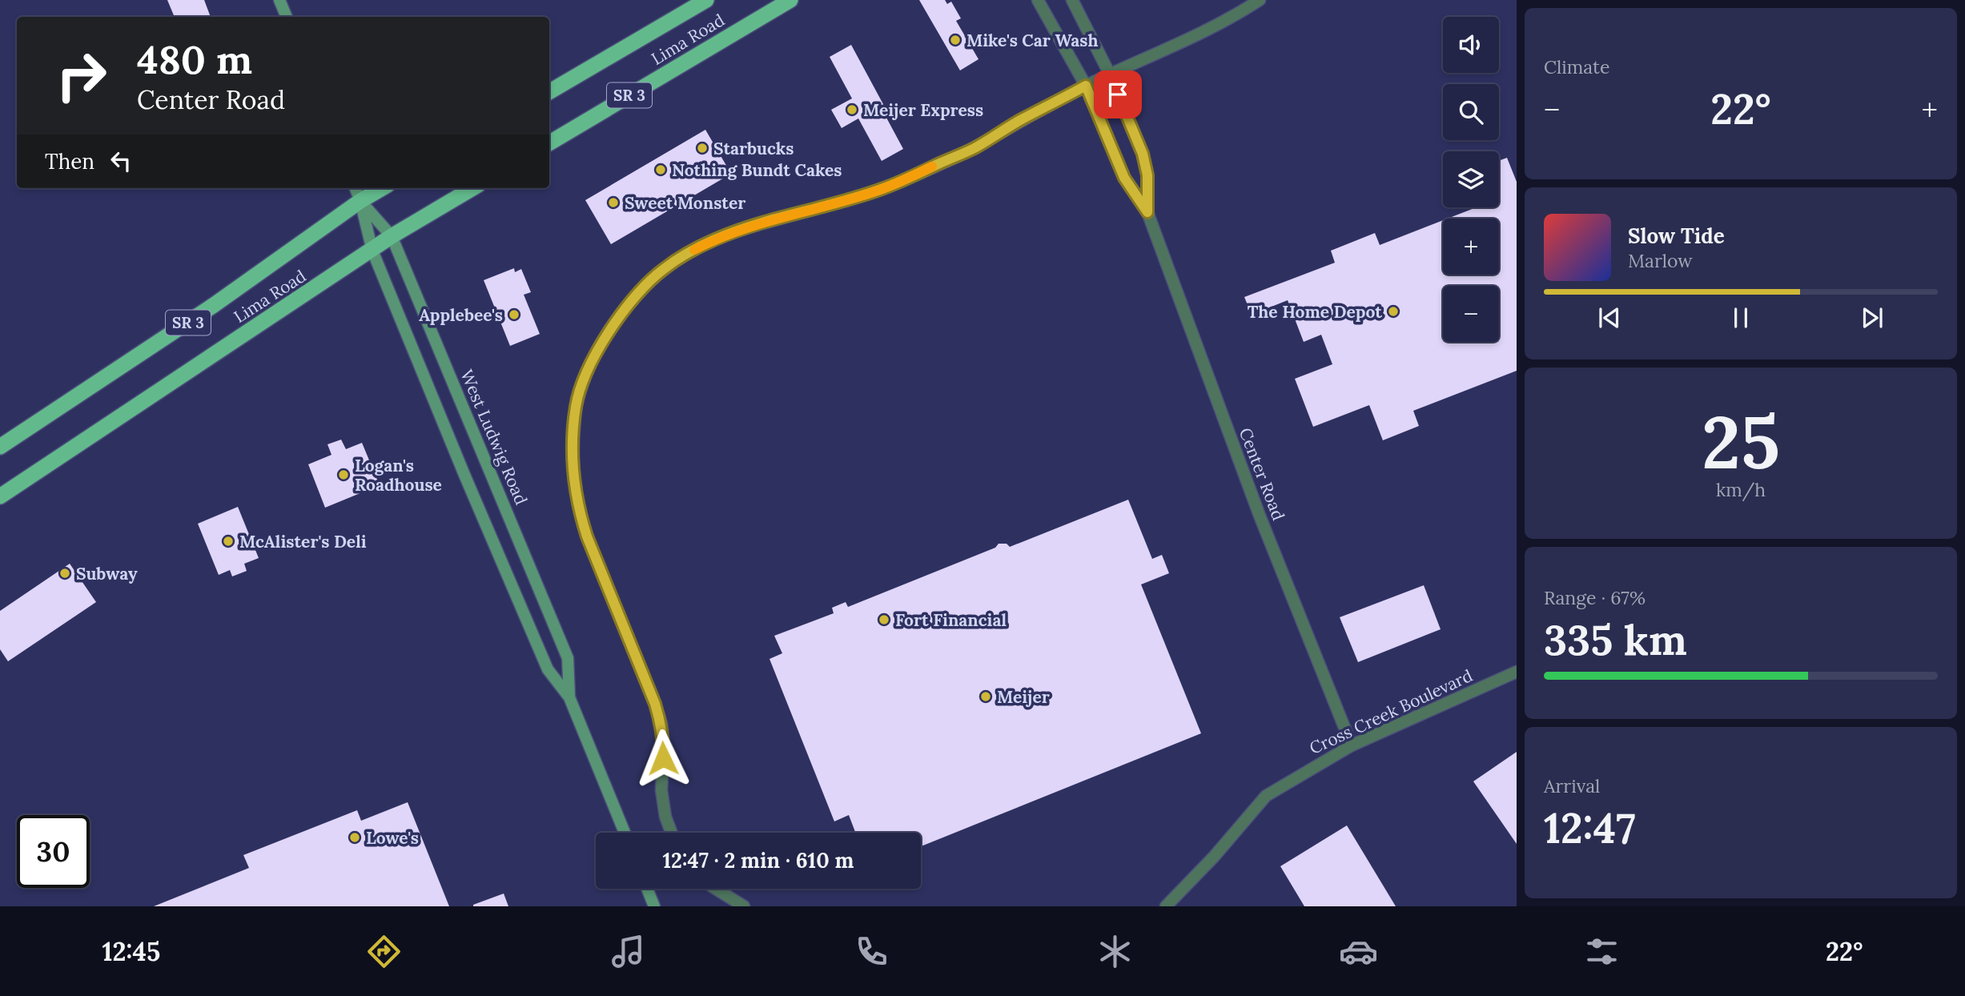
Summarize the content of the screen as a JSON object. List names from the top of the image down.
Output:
{
  "streets": {
    "highway": ["Lima Road", "SR 3"],
    "main road": ["West Ludwig Road"],
    "street": ["Center Road", "Cross Creek Boulevard"]
  },
  "crossings": [
    ["Lima Road", "West Ludwig Road"],
    ["Center Road", "Cross Creek Boulevard"]
  ],
  "places": [
    "Mike's Car Wash",
    "Meijer Express",
    "Starbucks",
    "Nothing Bundt Cakes",
    "Sweet Monster",
    "The Home Depot",
    "Applebee's",
    "Logan's Roadhouse",
    "McAlister's Deli",
    "Subway",
    "Fort Financial",
    "Meijer",
    "Lowe's"
  ],
  "page": {
    "tile": [
      "Climate",
      ["25", "km/h"],
      ["Range · 67%", "335 km"],
      ["Arrival", "12:47"]
    ],
    "map_buttons": ["+", "−"],
    "turn": ["480 m", "Center Road"],
    "heat": ["−", "22°", "+"],
    "then": "Then",
    "song": ["Slow Tide", "Marlow"],
    "limit": "30",
    "trip": "12:47 · 2 min · 610 m",
    "tabs": ["12:45", "22°"]
  }
}
